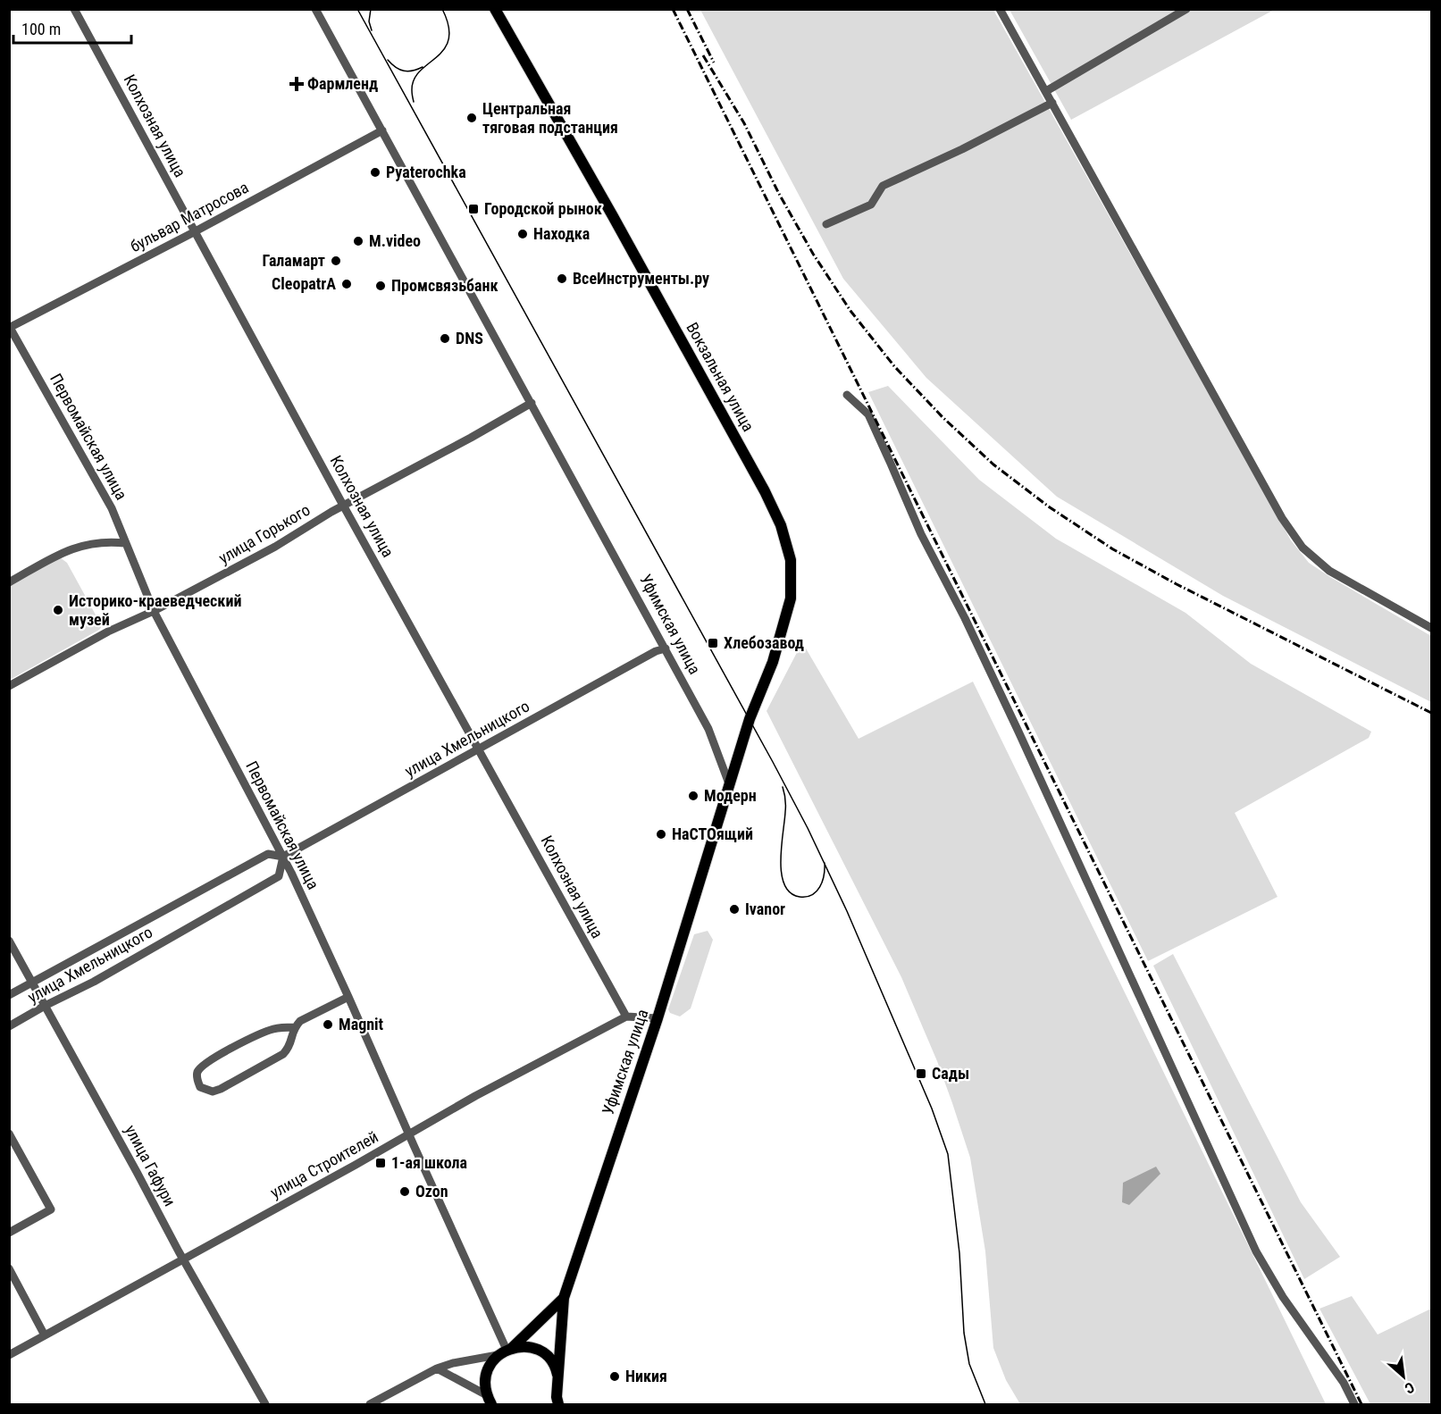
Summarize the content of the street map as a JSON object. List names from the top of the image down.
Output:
{
  "streets": {
    "main road": ["Вокзальная улица", "Уфимская улица"],
    "street": [
      "Колхозная улица",
      "бульвар Матросова",
      "Первомайская улица",
      "улица Горького",
      "улица Хмельницкого",
      "улица Строителей",
      "улица Гафури"
    ]
  },
  "crossings": [
    ["Колхозная улица", "бульвар Матросова"],
    ["Колхозная улица", "улица Горького"],
    ["Колхозная улица", "улица Хмельницкого"],
    ["Колхозная улица", "улица Строителей"],
    ["бульвар Матросова", "Первомайская улица"],
    ["бульвар Матросова", "Уфимская улица"],
    ["Вокзальная улица", "Уфимская улица"],
    ["Первомайская улица", "улица Горького"],
    ["Первомайская улица", "улица Хмельницкого"],
    ["Первомайская улица", "улица Строителей"],
    ["улица Горького", "Уфимская улица"],
    ["Уфимская улица", "улица Хмельницкого"],
    ["улица Хмельницкого", "улица Гафури"],
    ["улица Строителей", "улица Гафури"]
  ],
  "places": {
    "health": ["Фармленд"],
    "other": [
      "Центральная тяговая подстанция",
      "Pyaterochka",
      "Находка",
      "M.video",
      "Галамарт",
      "ВсеИнструменты.ру",
      "CleopatrA",
      "Промсвязьбанк",
      "DNS",
      "Историко-краеведческий музей",
      "Модерн",
      "НаСТОящий",
      "Ivanor",
      "Magnit",
      "Ozon",
      "Никия"
    ],
    "transit": [
      "Городской рынок",
      "Хлебозавод",
      "Сады",
      "1-ая школа"
    ]
  },
  "scale_bar": "100 m",
  "north": "bottom right"
}
